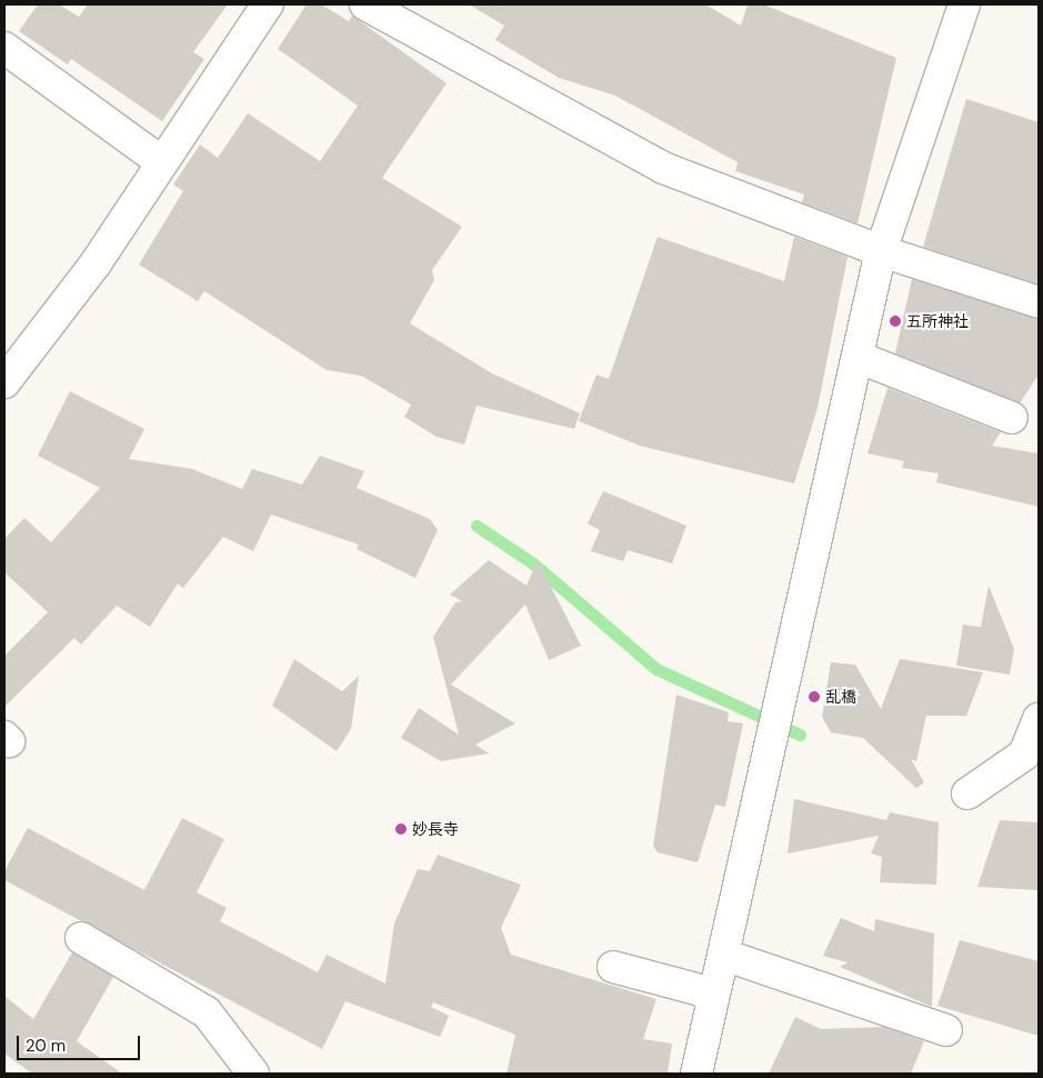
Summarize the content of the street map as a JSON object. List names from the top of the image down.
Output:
{
  "places": ["五所神社", "乱橋", "妙長寺"],
  "scale_bar": "20 m"
}
